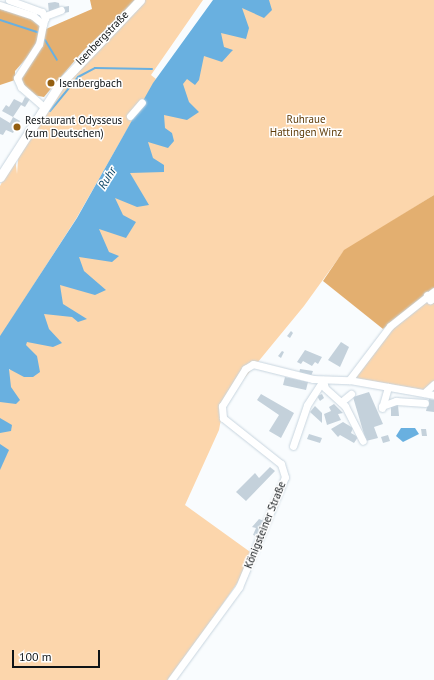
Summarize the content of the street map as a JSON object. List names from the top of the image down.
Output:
{
  "streets": {
    "main road": ["Isenbergstraße"],
    "street": ["Königsteiner Straße"]
  },
  "water": ["Ruhr"],
  "parks": ["Ruhraue Hattingen Winz"],
  "places": ["Isenbergbach", "Restaurant Odysseus (zum Deutschen)"],
  "scale_bar": "100 m"
}
